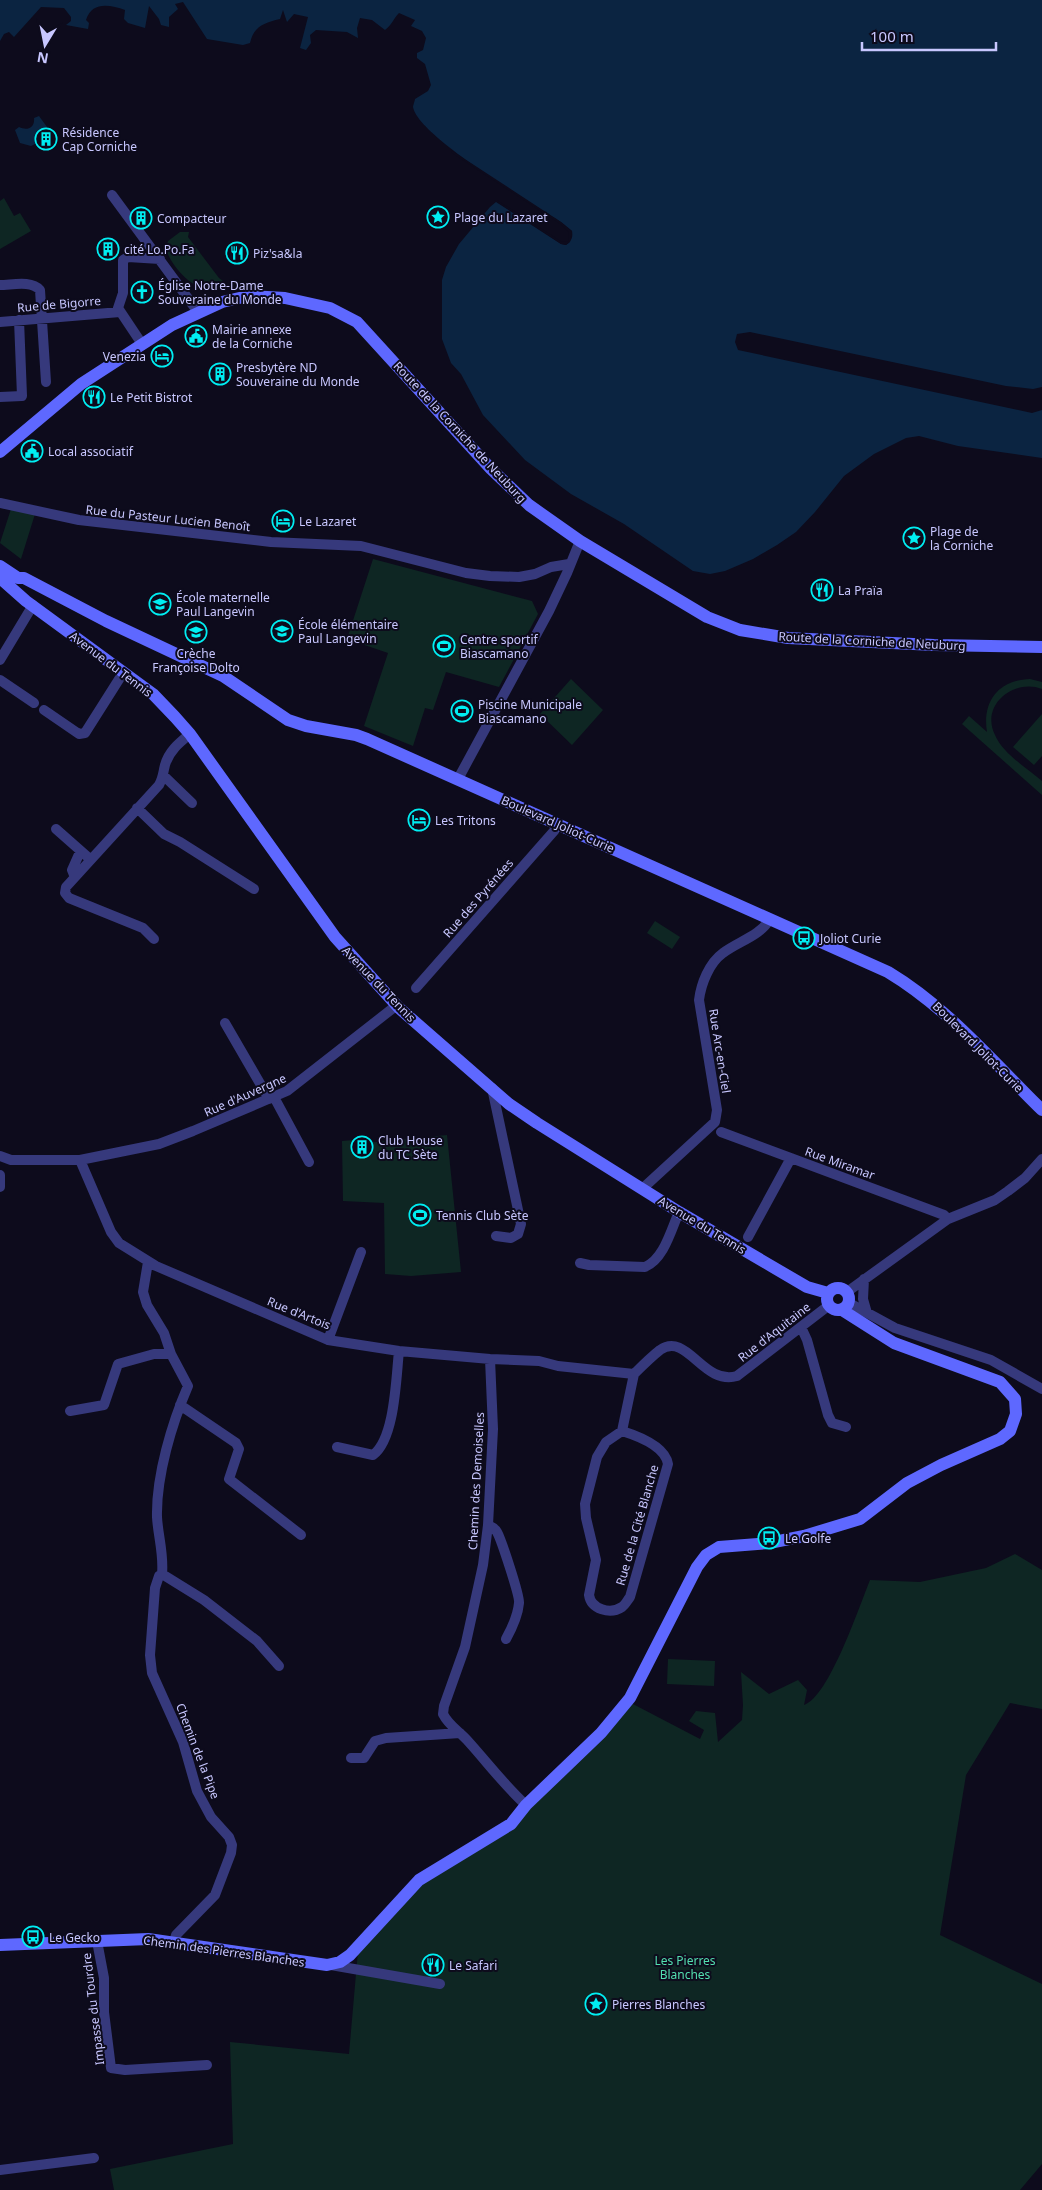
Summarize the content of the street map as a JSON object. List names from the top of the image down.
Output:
{
  "streets": {
    "street": [
      "Rue de Bigorre",
      "Route de la Corniche de Neuburg",
      "Rue du Pasteur Lucien Benoît",
      "Avenue du Tennis",
      "Boulevard Joliot-Curie",
      "Rue des Pyrénées",
      "Rue Arc-en-Ciel",
      "Rue d'Auvergne",
      "Rue Miramar",
      "Rue d'Artois",
      "Rue d'Aquitaine",
      "Chemin des Demoiselles",
      "Rue de la Cité Blanche",
      "Chemin de la Pipe",
      "Chemin des Pierres Blanches",
      "Impasse du Tourdre"
    ]
  },
  "crossings": [
    ["Avenue du Tennis", "Boulevard Joliot-Curie"],
    ["Avenue du Tennis", "Rue Arc-en-Ciel"],
    ["Avenue du Tennis", "Rue d'Auvergne"],
    ["Avenue du Tennis", "Rue d'Aquitaine"],
    ["Avenue du Tennis", "Chemin des Demoiselles"],
    ["Avenue du Tennis", "Chemin des Pierres Blanches"],
    ["Boulevard Joliot-Curie", "Rue des Pyrénées"],
    ["Boulevard Joliot-Curie", "Rue Arc-en-Ciel"],
    ["Rue d'Auvergne", "Rue d'Artois"],
    ["Rue d'Artois", "Rue d'Aquitaine"],
    ["Rue d'Artois", "Chemin des Demoiselles"],
    ["Rue d'Artois", "Chemin de la Pipe"],
    ["Chemin de la Pipe", "Chemin des Pierres Blanches"],
    ["Chemin des Pierres Blanches", "Impasse du Tourdre"]
  ],
  "parks": ["Les Pierres Blanches"],
  "places": {
    "building": [
      "Résidence Cap Corniche",
      "Compacteur",
      "cité Lo.Po.Fa",
      "Presbytère ND Souveraine du Monde",
      "Club House du TC Sète"
    ],
    "place": ["Plage du Lazaret", "Plage de la Corniche", "Pierres Blanches"],
    "restaurant": [
      "Piz'sa&la",
      "Le Petit Bistrot",
      "La Praïa",
      "Le Safari"
    ],
    "church": ["Église Notre-Dame Souveraine du Monde"],
    "public building": ["Mairie annexe de la Corniche", "Local associatif"],
    "hotel": ["Venezia", "Le Lazaret", "Les Tritons"],
    "school or university": ["École maternelle Paul Langevin", "École élémentaire Paul Langevin", "Crèche Françoise Dolto"],
    "sports": ["Centre sportif Biascamano", "Piscine Municipale Biascamano", "Tennis Club Sète"],
    "bus stop": ["Joliot Curie", "Le Golfe", "Le Gecko"]
  },
  "scale_bar": "100 m",
  "north": "bottom"
}
